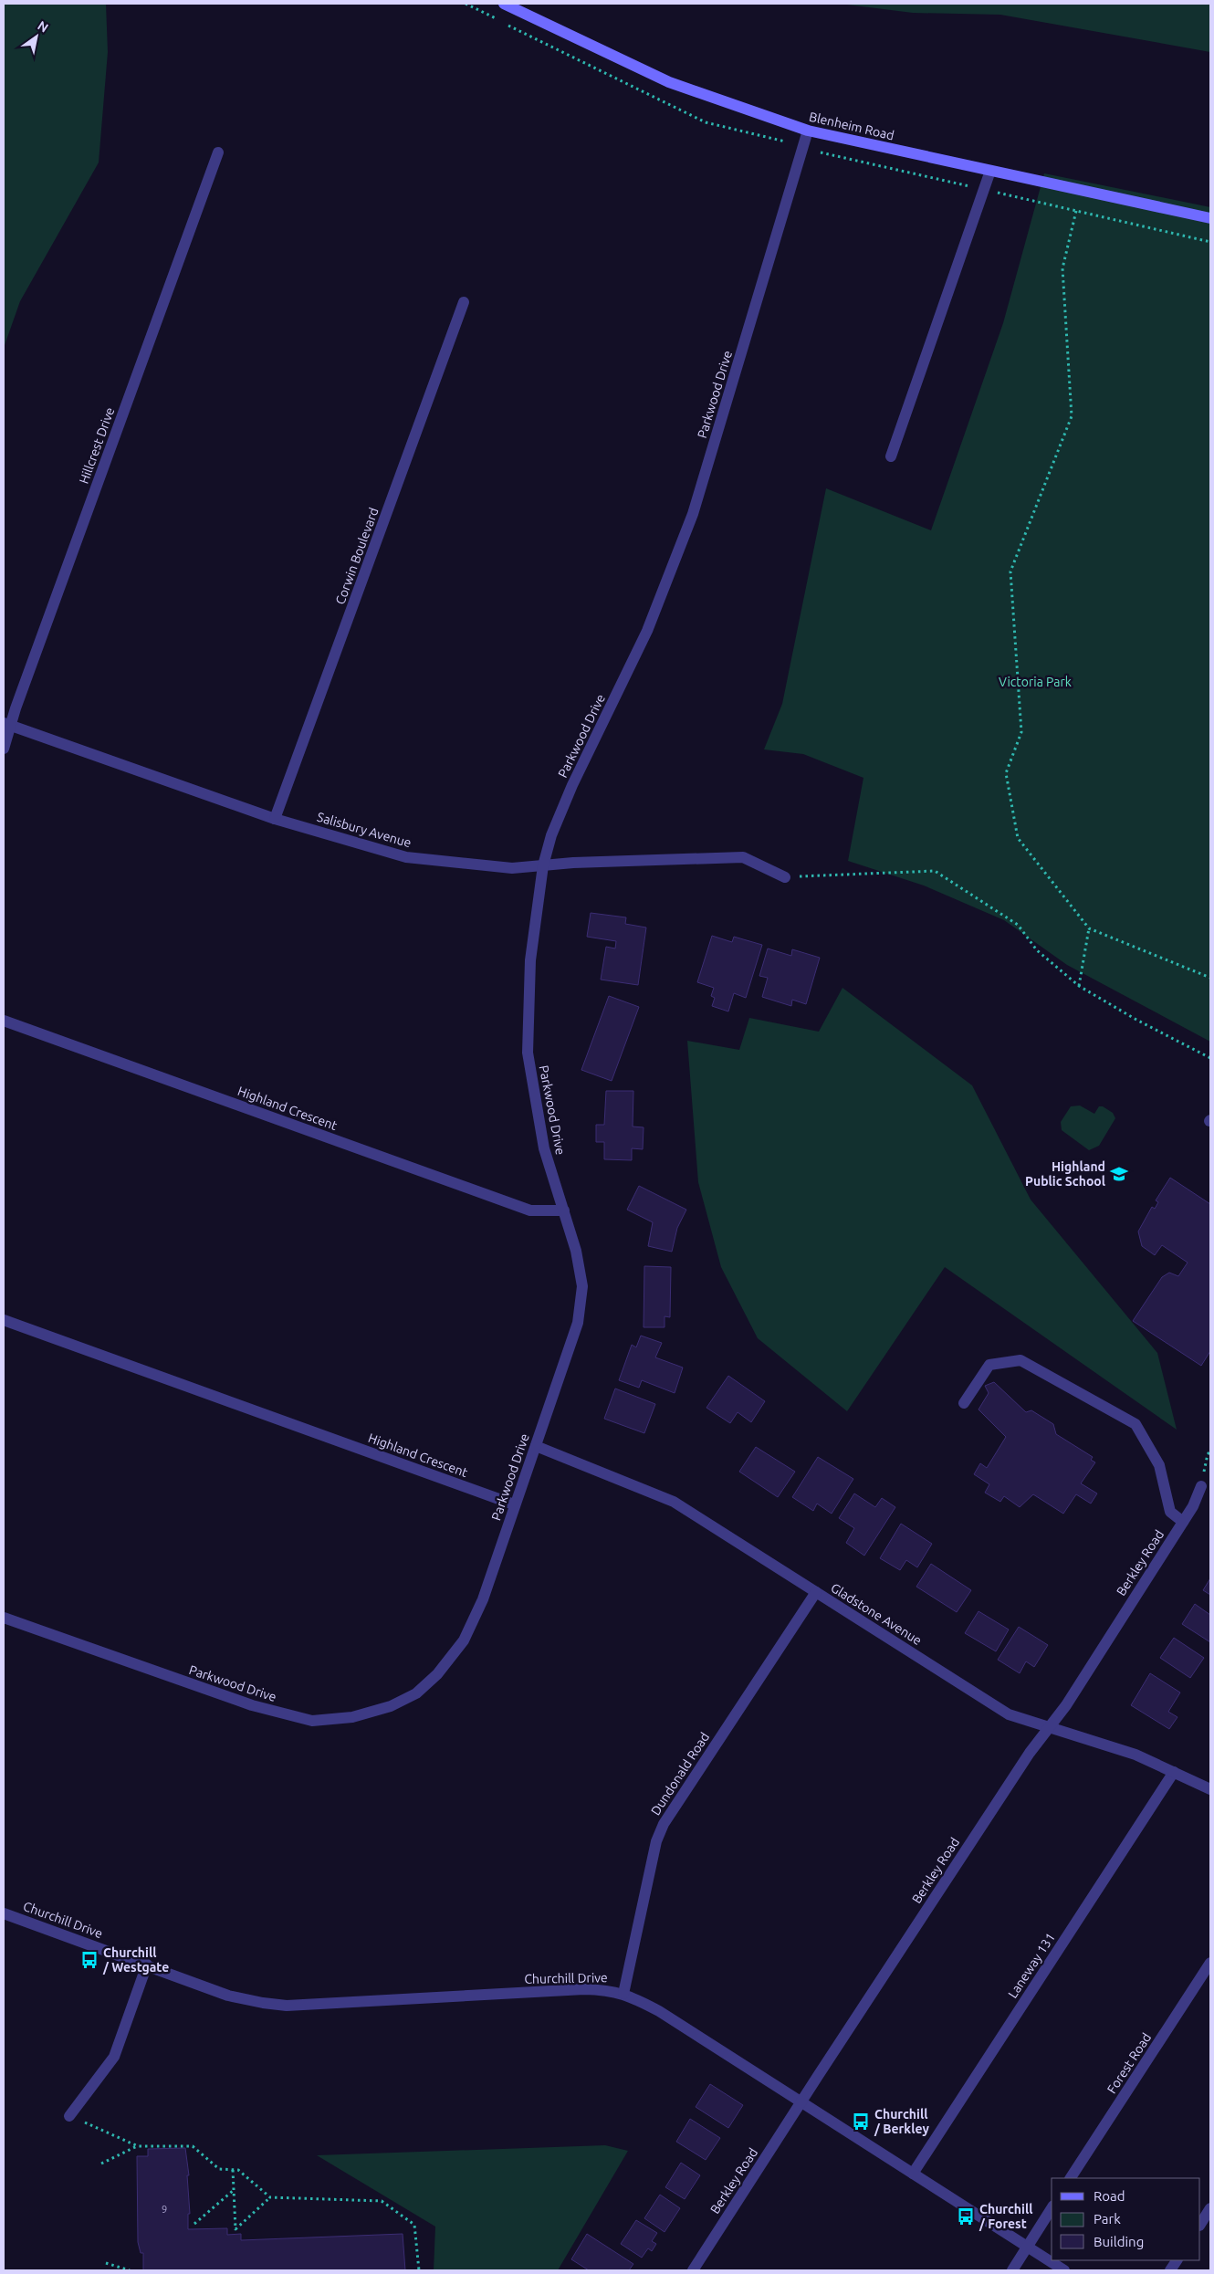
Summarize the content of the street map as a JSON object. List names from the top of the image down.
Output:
{
  "streets": {
    "main road": ["Blenheim Road"],
    "street": [
      "Parkwood Drive",
      "Hillcrest Drive",
      "Corwin Boulevard",
      "Salisbury Avenue",
      "Highland Crescent",
      "Berkley Road",
      "Gladstone Avenue",
      "Dundonald Road",
      "Churchill Drive",
      "Laneway 131",
      "Forest Road"
    ]
  },
  "crossings": [
    ["Blenheim Road", "Parkwood Drive"],
    ["Parkwood Drive", "Salisbury Avenue"],
    ["Parkwood Drive", "Highland Crescent"],
    ["Parkwood Drive", "Gladstone Avenue"],
    ["Hillcrest Drive", "Salisbury Avenue"],
    ["Corwin Boulevard", "Salisbury Avenue"],
    ["Berkley Road", "Gladstone Avenue"],
    ["Berkley Road", "Churchill Drive"],
    ["Gladstone Avenue", "Dundonald Road"],
    ["Gladstone Avenue", "Laneway 131"],
    ["Dundonald Road", "Churchill Drive"],
    ["Churchill Drive", "Laneway 131"]
  ],
  "parks": ["Victoria Park"],
  "places": {
    "school or university": ["Highland Public School"],
    "bus stop": ["Churchill / Westgate", "Churchill / Berkley", "Churchill / Forest"]
  },
  "house_numbers": ["9"],
  "legend": ["Road", "Park", "Building"],
  "north": "top right"
}
